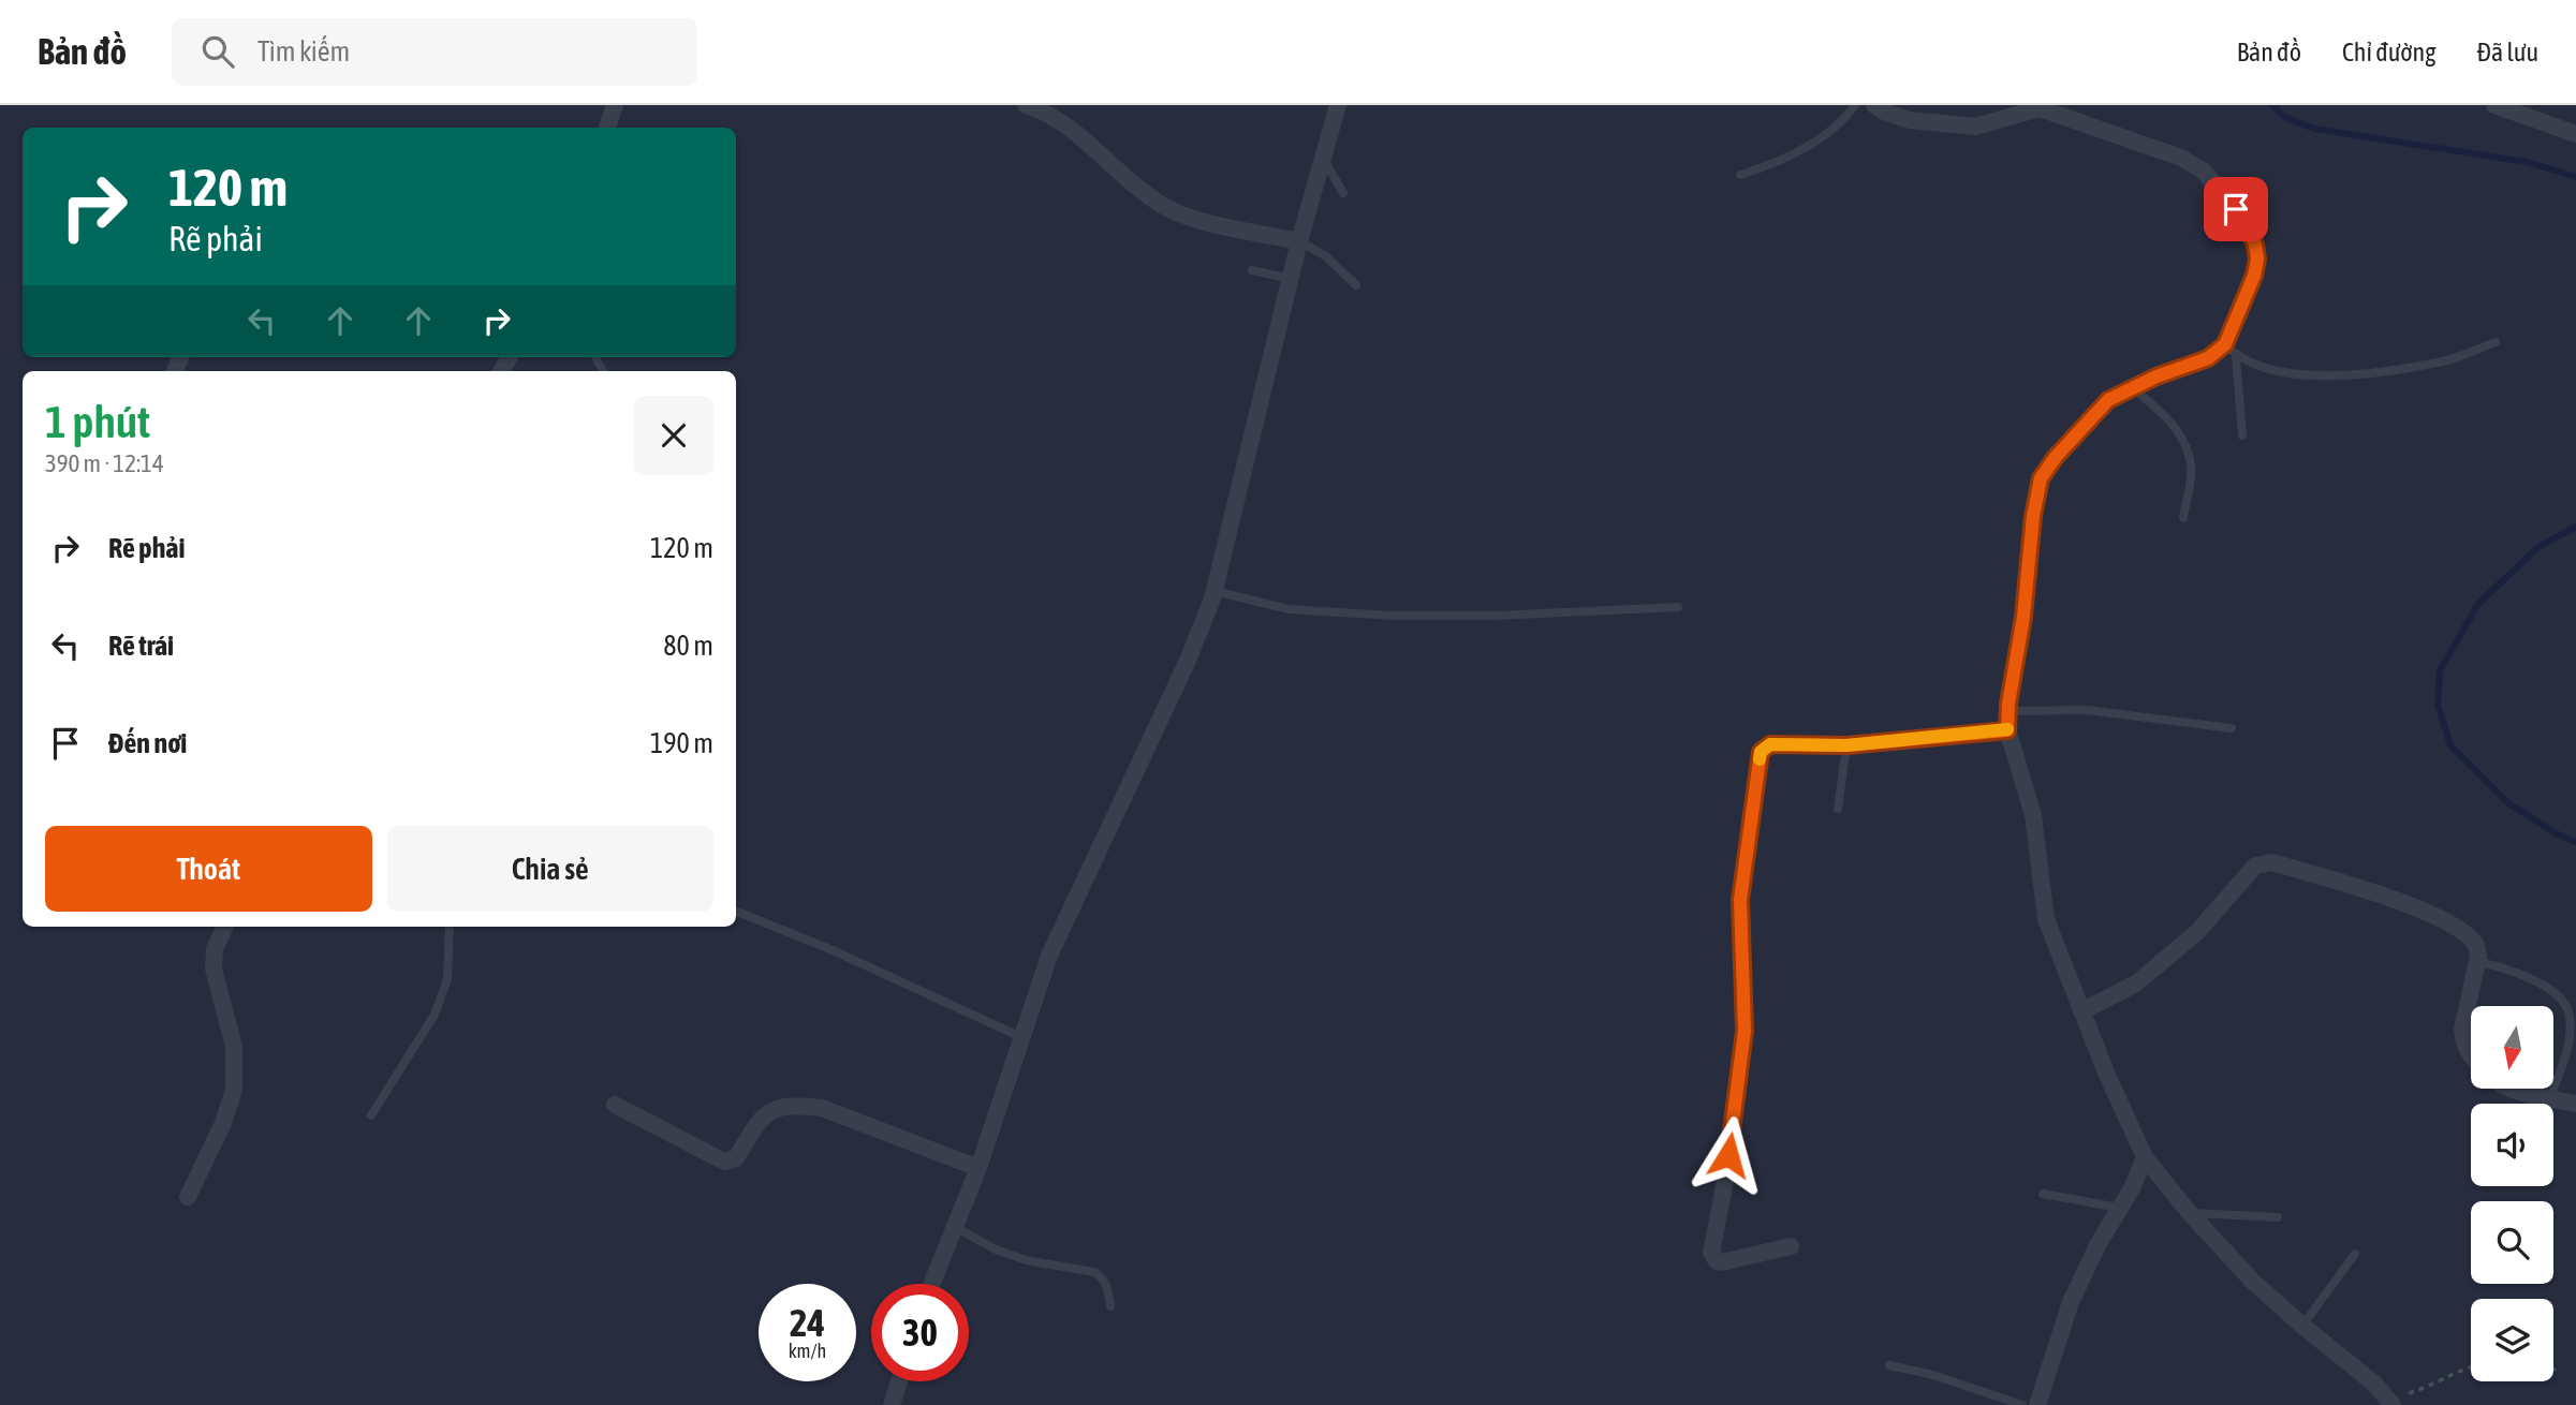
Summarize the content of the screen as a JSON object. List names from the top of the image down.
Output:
{
  "north": "bottom",
  "page": {
    "header": "Bản đồ",
    "search": "Tìm kiếm",
    "nav": ["Bản đồ", "Chỉ đường", "Đã lưu"],
    "turn": ["120 m", "Rẽ phải"],
    "heading": ["1 phút", "390 m · 12:14"],
    "list": [
      {
        "name": "Rẽ phải",
        "value": "120 m"
      },
      {
        "name": "Rẽ trái",
        "value": "80 m"
      },
      {
        "name": "Đến nơi",
        "value": "190 m"
      }
    ],
    "buttons": ["Thoát", "Chia sẻ"],
    "speed": "24 km/h",
    "limit": "30"
  }
}
